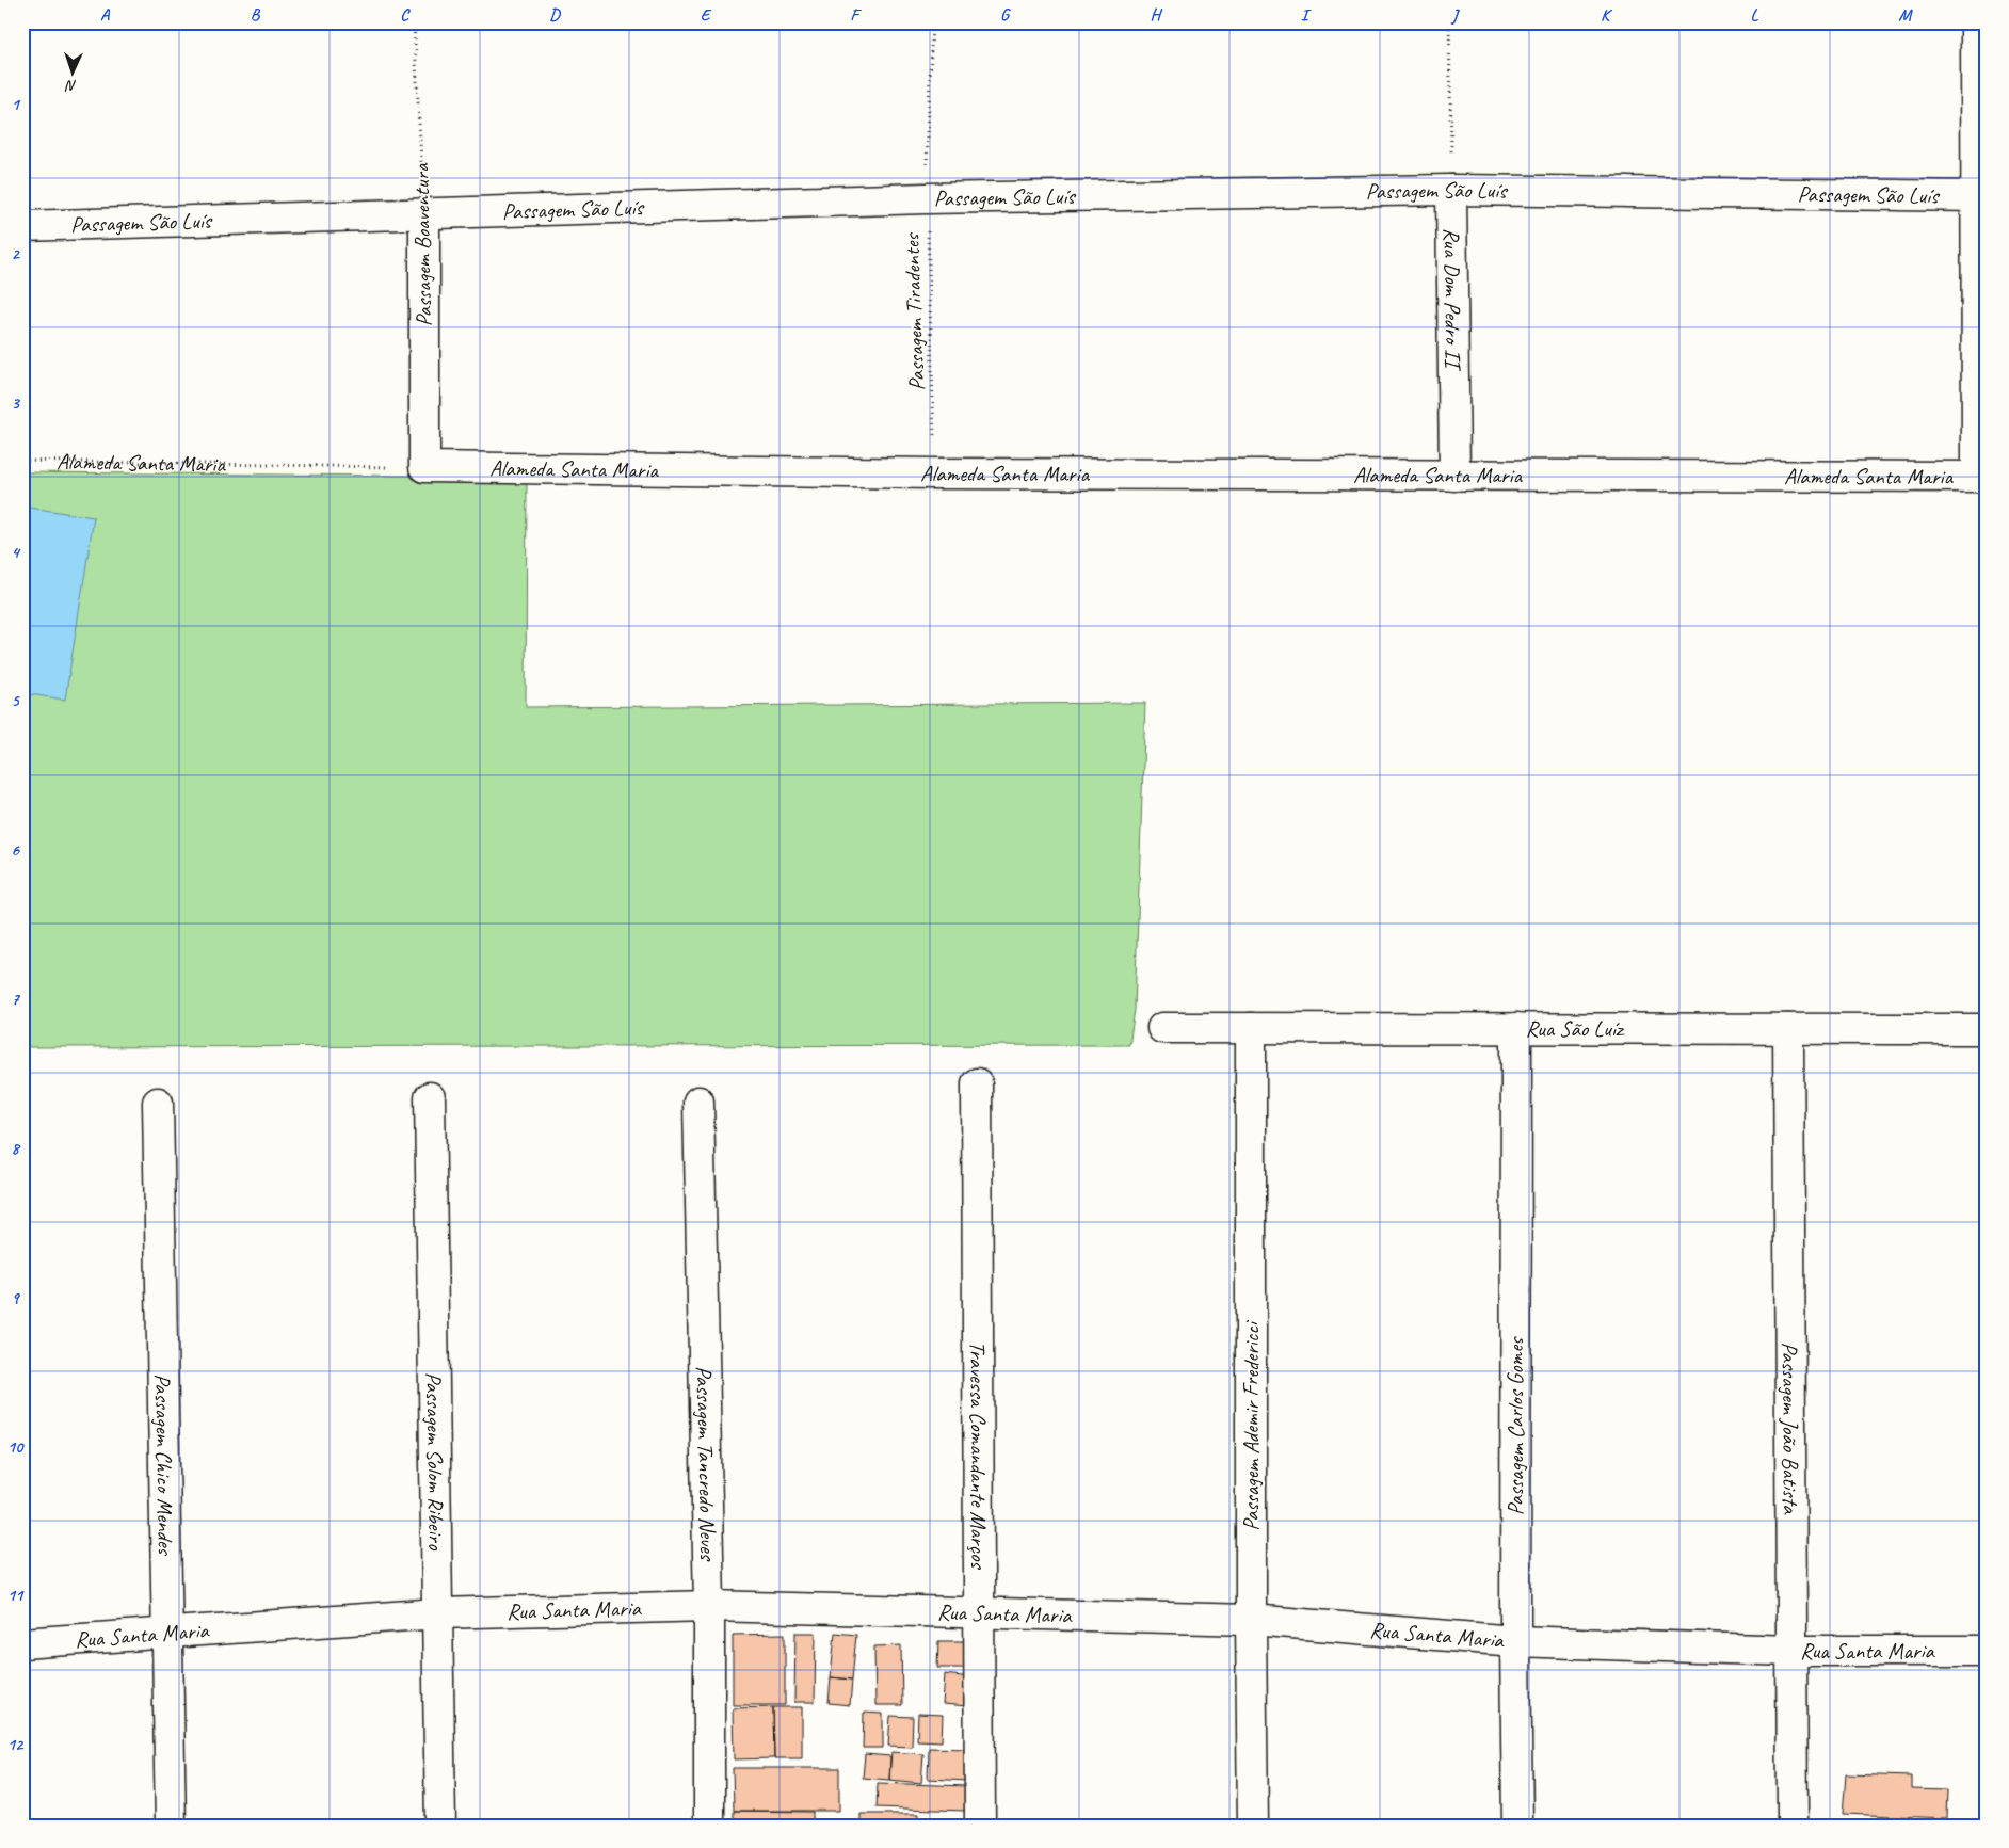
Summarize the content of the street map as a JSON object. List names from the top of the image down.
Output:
{
  "streets": {
    "street": [
      "Passagem São Luís",
      "Passagem Boaventura",
      "Rua Dom Pedro II",
      "Alameda Santa Maria",
      "Rua São Luíz",
      "Passagem Ademir Fredericci",
      "Passagem Carlos Gomes",
      "Passagem João Batista",
      "Travessa Comandante Marços",
      "Passagem Solom Ribeiro",
      "Passagem Tancredo Neves",
      "Passagem Chico Mendes",
      "Rua Santa Maria"
    ],
    "path": ["Passagem Tiradentes"]
  },
  "crossings": [
    ["Passagem São Luís", "Passagem Boaventura"],
    ["Passagem São Luís", "Rua Dom Pedro II"],
    ["Passagem São Luís", "Passagem Tiradentes"],
    ["Passagem Boaventura", "Alameda Santa Maria"],
    ["Rua Dom Pedro II", "Alameda Santa Maria"],
    ["Passagem Tiradentes", "Alameda Santa Maria"],
    ["Rua São Luíz", "Passagem Ademir Fredericci"],
    ["Rua São Luíz", "Passagem Carlos Gomes"],
    ["Rua São Luíz", "Passagem João Batista"],
    ["Passagem Ademir Fredericci", "Rua Santa Maria"],
    ["Passagem Carlos Gomes", "Rua Santa Maria"],
    ["Passagem João Batista", "Rua Santa Maria"],
    ["Travessa Comandante Marços", "Rua Santa Maria"],
    ["Passagem Solom Ribeiro", "Rua Santa Maria"],
    ["Passagem Tancredo Neves", "Rua Santa Maria"],
    ["Passagem Chico Mendes", "Rua Santa Maria"]
  ],
  "north": "bottom",
  "grid": {
    "columns": [
      "A",
      "B",
      "C",
      "D",
      "E",
      "F",
      "G",
      "H",
      "I",
      "J",
      "K",
      "L",
      "M"
    ],
    "rows": [
      "1",
      "2",
      "3",
      "4",
      "5",
      "6",
      "7",
      "8",
      "9",
      "10",
      "11",
      "12"
    ]
  }
}
